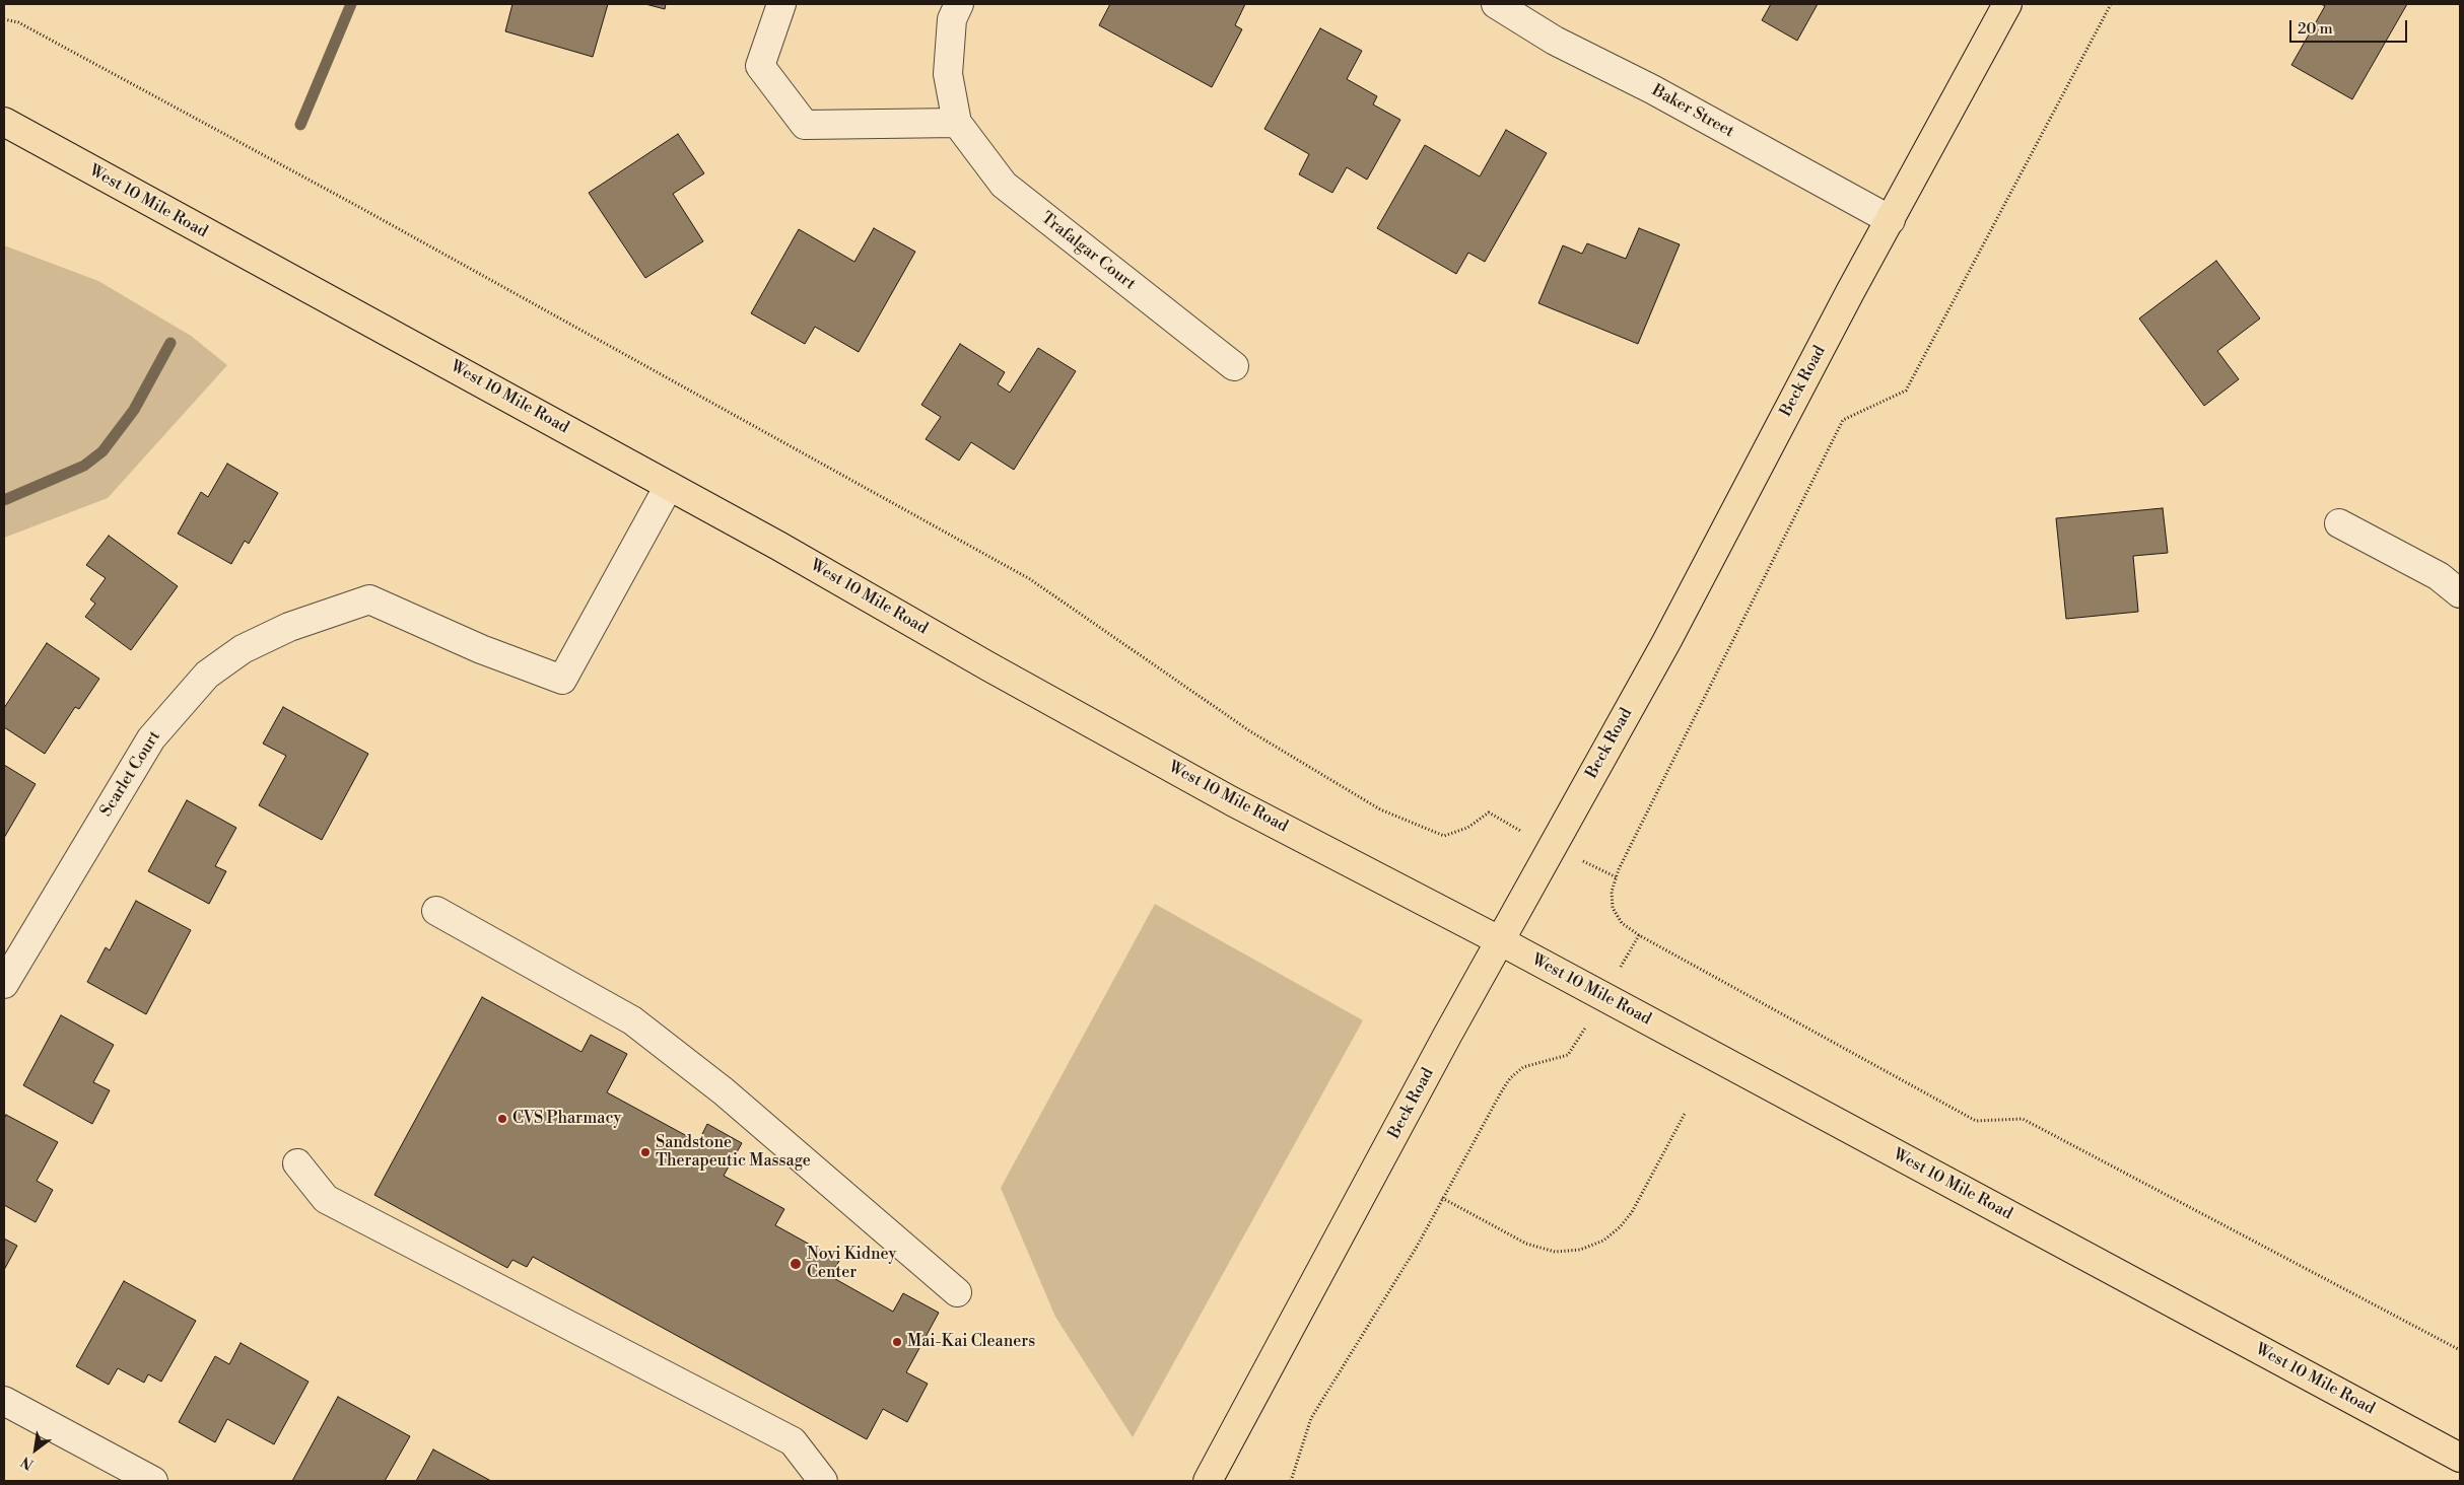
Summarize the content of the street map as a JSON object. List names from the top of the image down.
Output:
{
  "streets": {
    "main road": ["West 10 Mile Road", "Beck Road"],
    "street": ["Baker Street", "Trafalgar Court", "Scarlet Court"]
  },
  "crossings": [
    ["Baker Street", "Beck Road"],
    ["West 10 Mile Road", "Beck Road"],
    ["West 10 Mile Road", "Scarlet Court"]
  ],
  "places": [
    "CVS Pharmacy",
    "Sandstone Therapeutic Massage",
    "Novi Kidney Center",
    "Mai-Kai Cleaners"
  ],
  "scale_bar": "20 m",
  "north": "bottom left"
}
